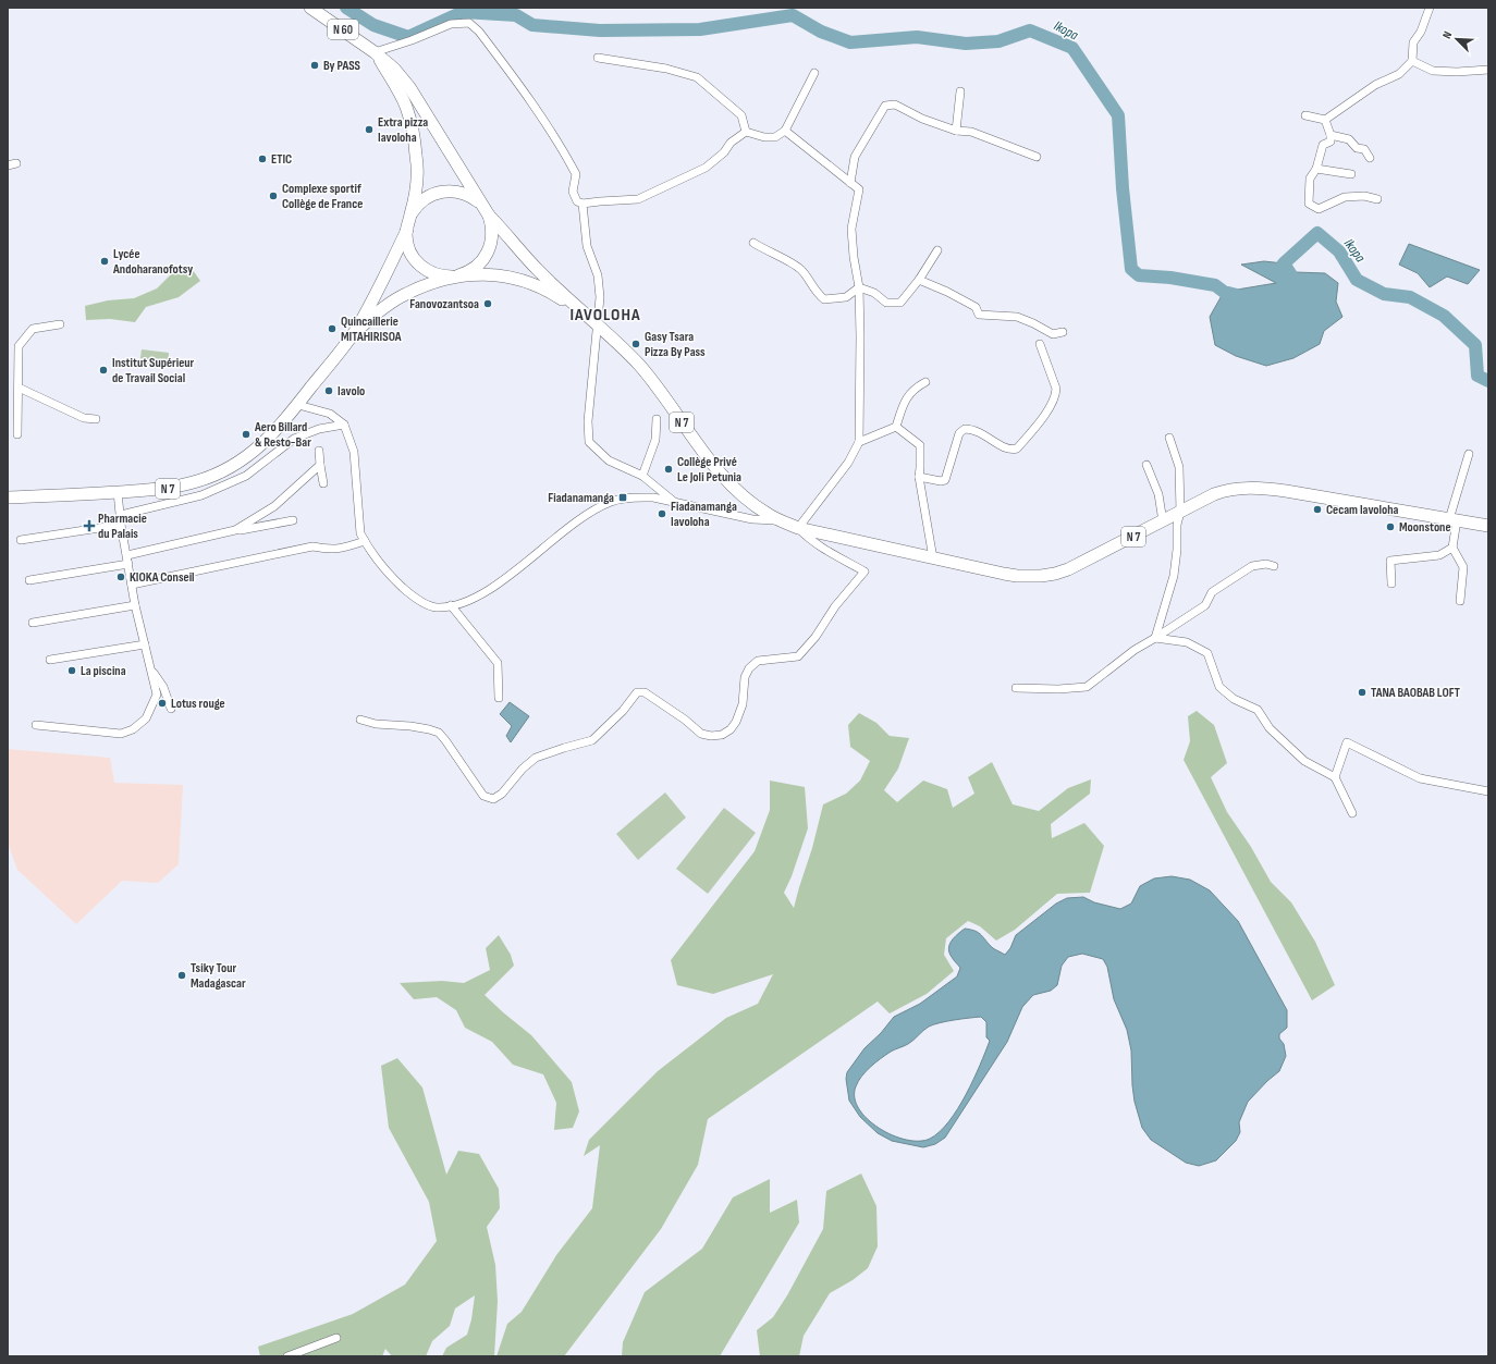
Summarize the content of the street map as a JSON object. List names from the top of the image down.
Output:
{
  "streets": {
    "main road": ["N 60", "N 7"]
  },
  "districts": ["IAVOLOHA"],
  "water": ["Ikopa"],
  "places": {
    "other": [
      "By PASS",
      "Extra pizza Iavoloha",
      "ETIC",
      "Complexe sportif Collège de France",
      "Lycée Andoharanofotsy",
      "Fanovozantsoa",
      "Quincaillerie MITAHIRISOA",
      "Gasy Tsara Pizza By Pass",
      "Institut Supérieur de Travail Social",
      "Iavolo",
      "Aero Billard & Resto-Bar",
      "Collège Privé Le Joli Petunia",
      "Cecam Iavoloha",
      "Fiadanamanga Iavoloha",
      "Moonstone",
      "KIOKA Conseil",
      "La piscina",
      "TANA BAOBAB LOFT",
      "Lotus rouge",
      "Tsiky Tour Madagascar"
    ],
    "transit": ["Fiadanamanga"],
    "health": ["Pharmacie du Palais"]
  },
  "north": "top left"
}
